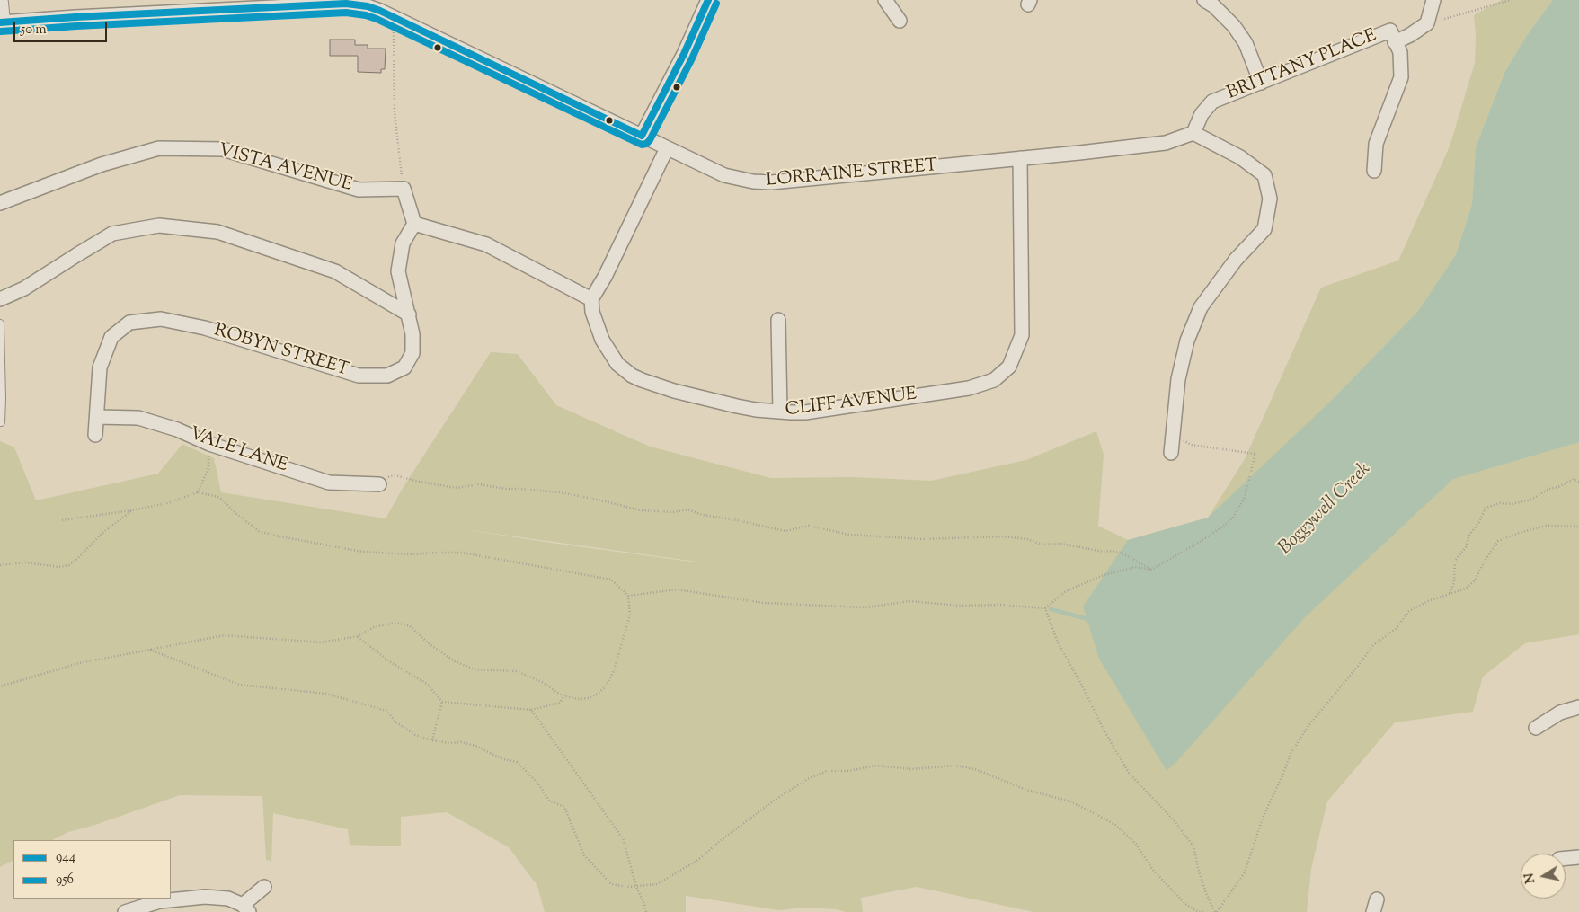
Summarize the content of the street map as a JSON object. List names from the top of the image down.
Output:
{
  "streets": {
    "street": [
      "BRITTANY PLACE",
      "VISTA AVENUE",
      "LORRAINE STREET",
      "ROBYN STREET",
      "CLIFF AVENUE",
      "VALE LANE"
    ]
  },
  "crossings": [
    ["BRITTANY PLACE", "LORRAINE STREET"],
    ["LORRAINE STREET", "CLIFF AVENUE"],
    ["ROBYN STREET", "VALE LANE"]
  ],
  "water": ["Boggywell Creek"],
  "lines": ["transit line 944", "transit line 956"],
  "legend": ["944", "956"],
  "scale_bar": "50 m",
  "north": "left"
}
